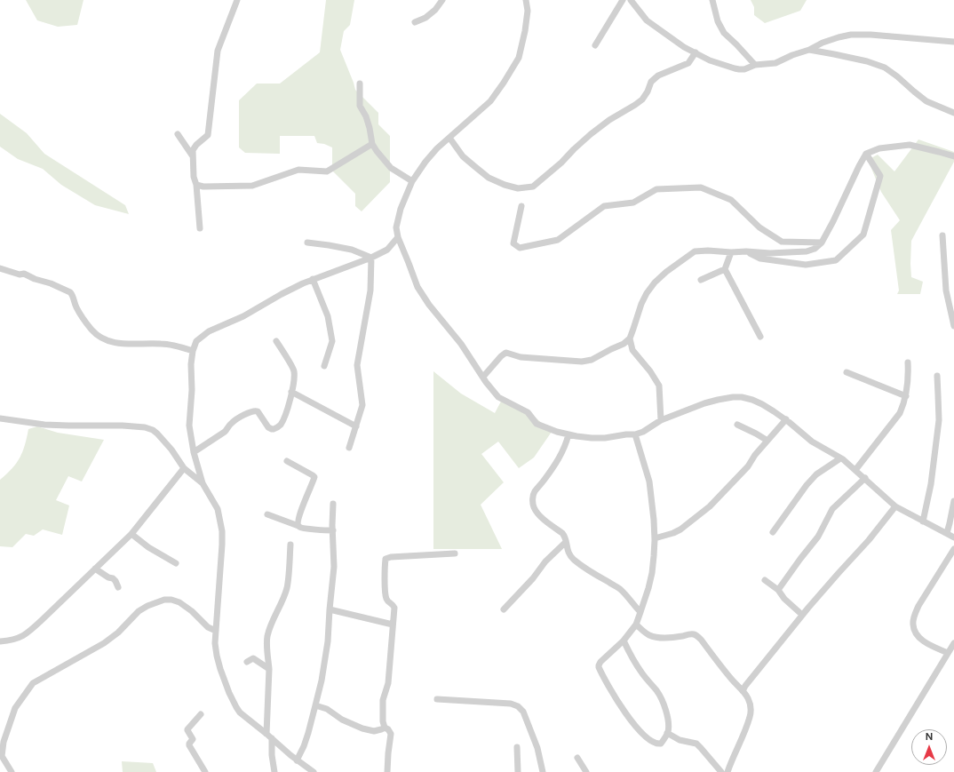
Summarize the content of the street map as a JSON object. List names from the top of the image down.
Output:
{
  "north": "top"
}
